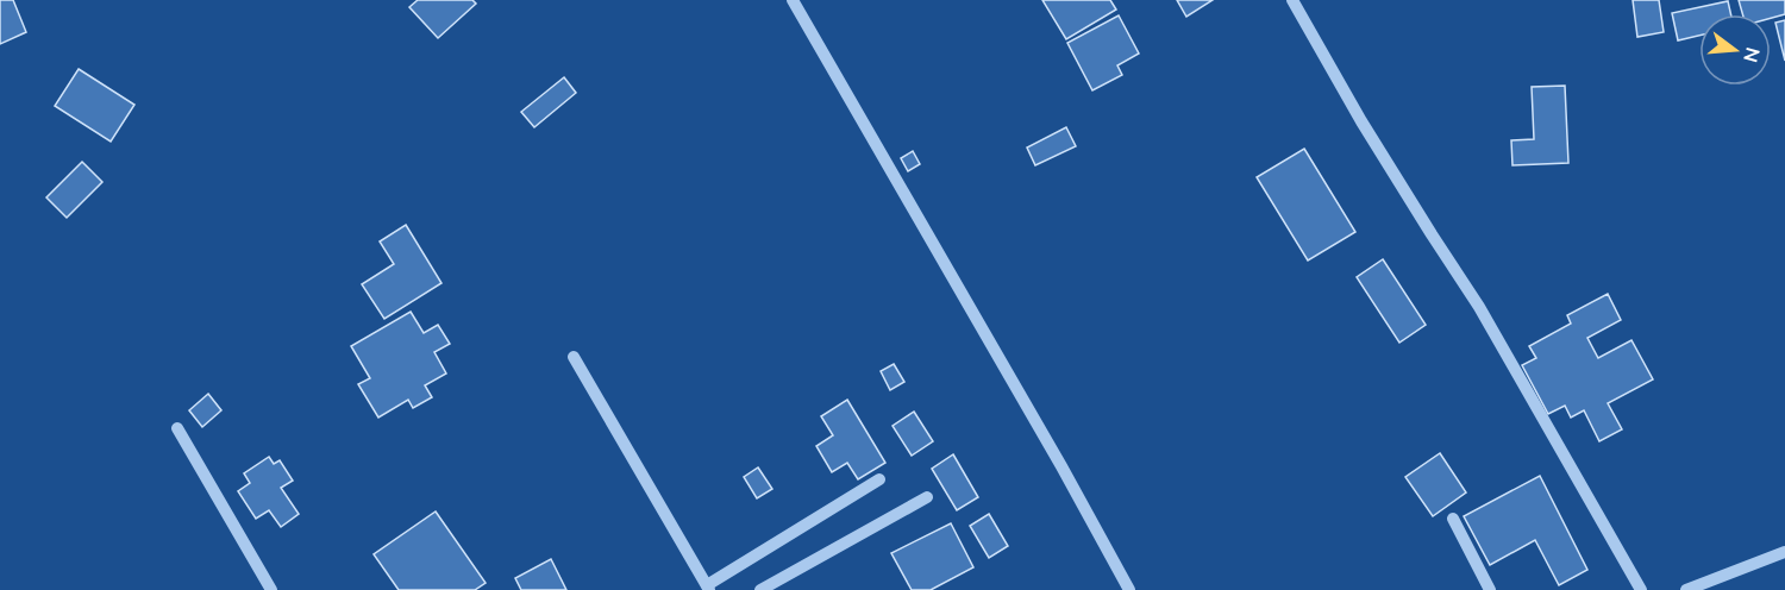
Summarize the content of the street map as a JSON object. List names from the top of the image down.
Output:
{
  "north": "right"
}
